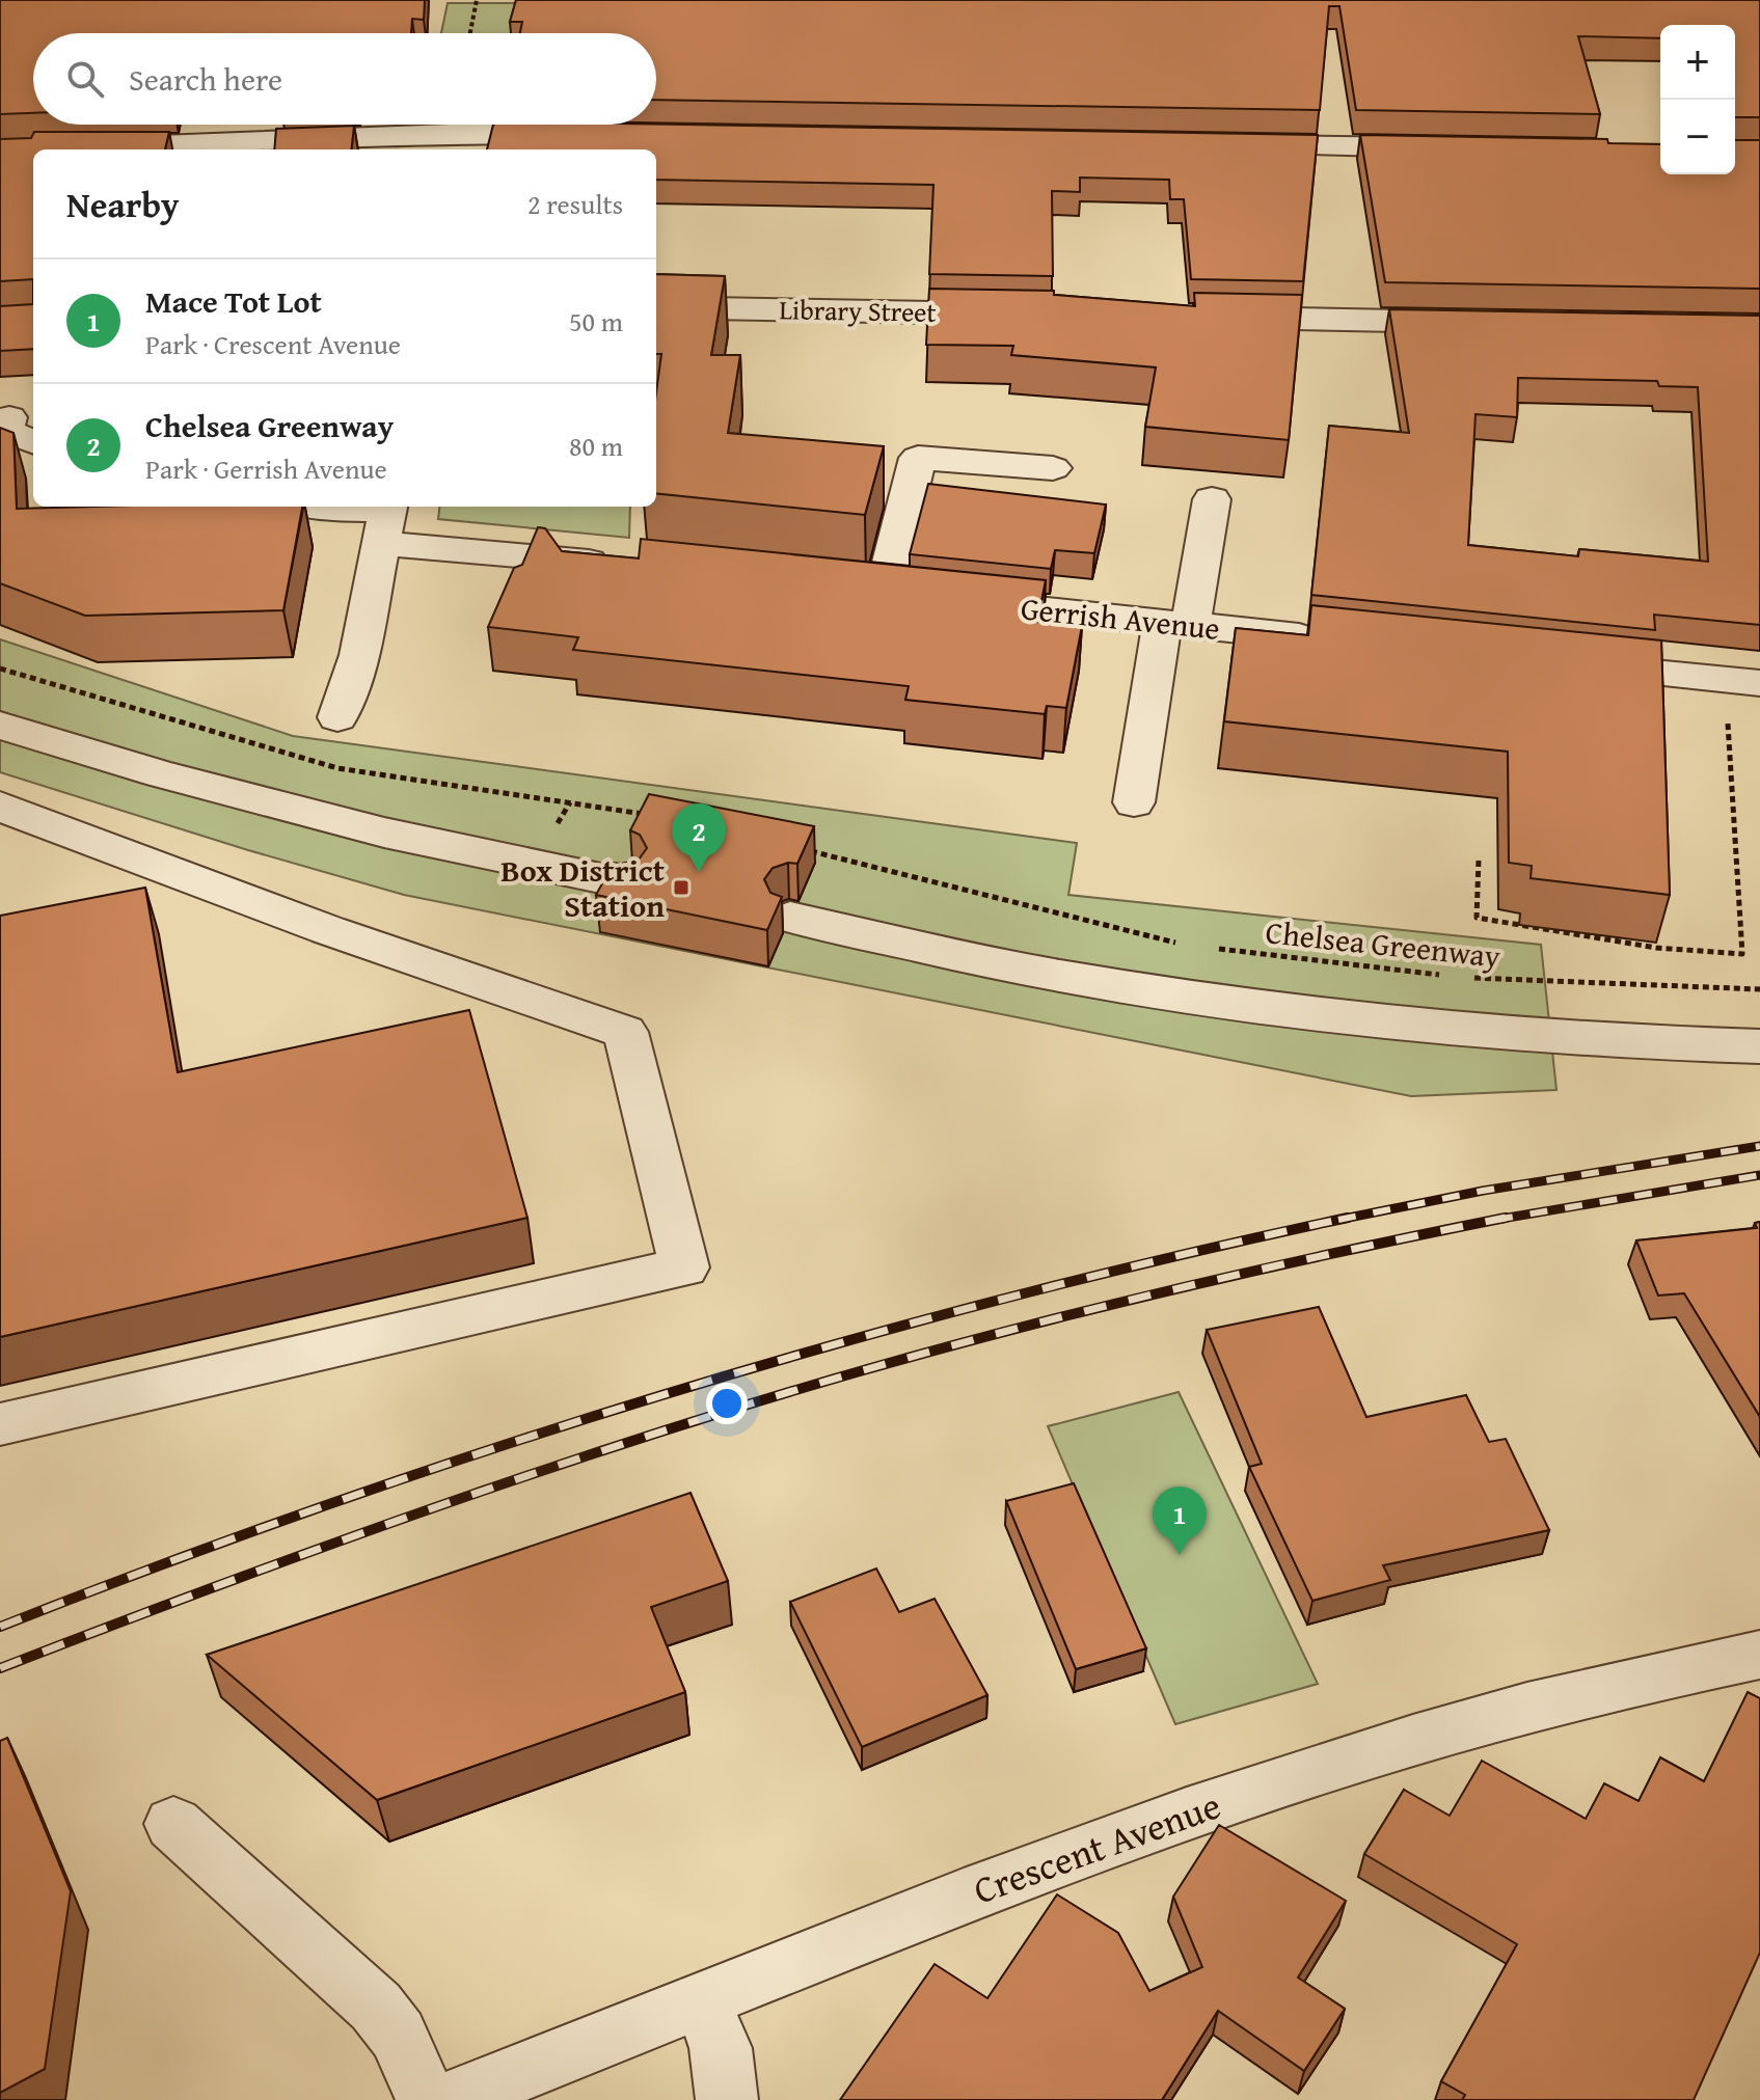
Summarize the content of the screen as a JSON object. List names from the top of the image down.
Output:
{
  "streets": {
    "street": ["Library Street", "Gerrish Avenue", "Crescent Avenue"],
    "path": ["Chelsea Greenway"]
  },
  "places": {
    "transit": ["Box District Station"]
  },
  "page": {
    "map_buttons": ["+", "−"],
    "search": "Search here",
    "heading": ["Nearby", "2 results"],
    "list": [
      {
        "mark": "1",
        "name": "Mace Tot Lot",
        "note": "Park · Crescent Avenue",
        "value": "50 m"
      },
      {
        "mark": "2",
        "name": "Chelsea Greenway",
        "note": "Park · Gerrish Avenue",
        "value": "80 m"
      }
    ],
    "pins": ["2", "1"]
  }
}
